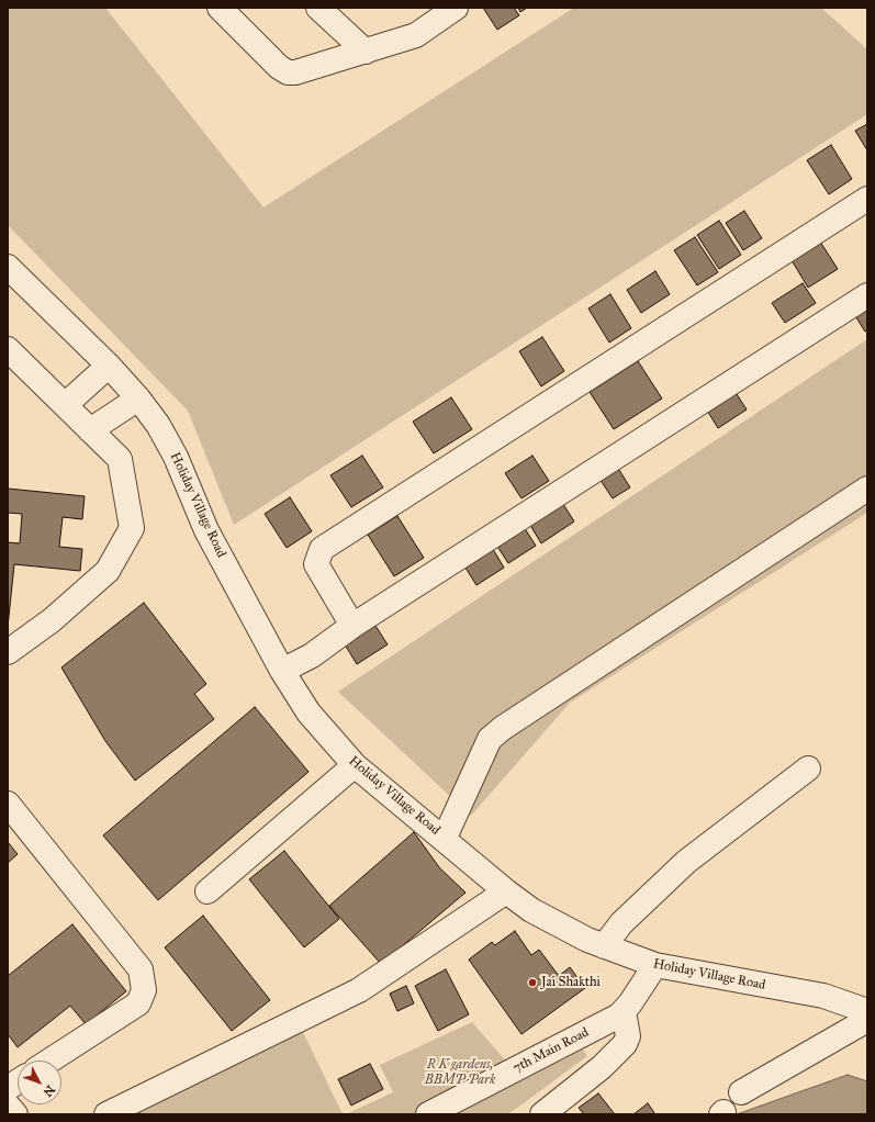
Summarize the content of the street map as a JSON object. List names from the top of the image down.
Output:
{
  "streets": {
    "street": ["Holiday Village Road", "7th Main Road"]
  },
  "crossings": [
    ["Holiday Village Road", "7th Main Road"]
  ],
  "parks": ["R K gardens, BBMP Park"],
  "places": ["Jai Shakthi"],
  "north": "bottom right"
}
